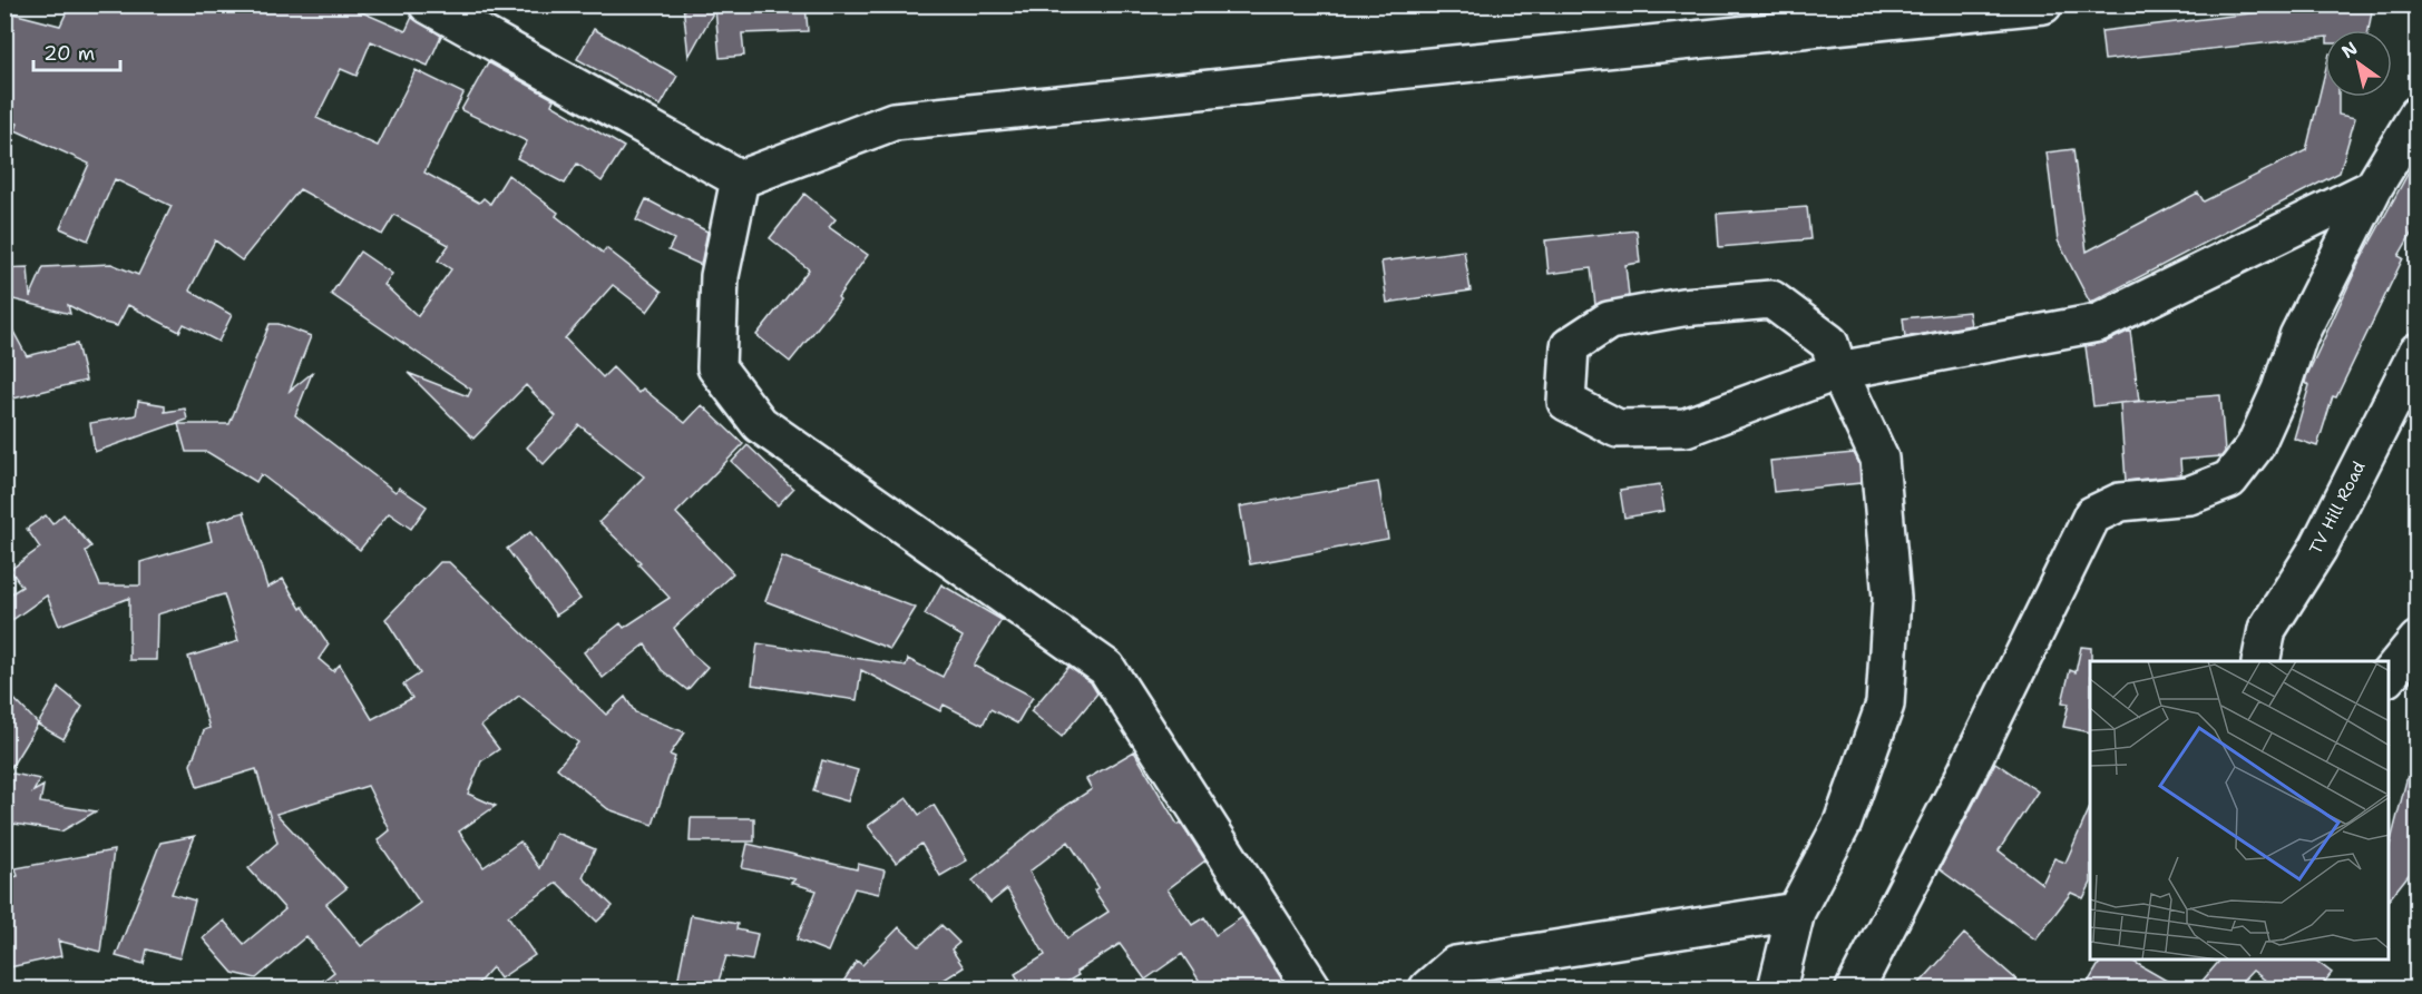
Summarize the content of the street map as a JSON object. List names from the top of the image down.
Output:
{
  "streets": {
    "street": ["TV Hill Road"]
  },
  "scale_bar": "20 m",
  "north": "top left"
}
